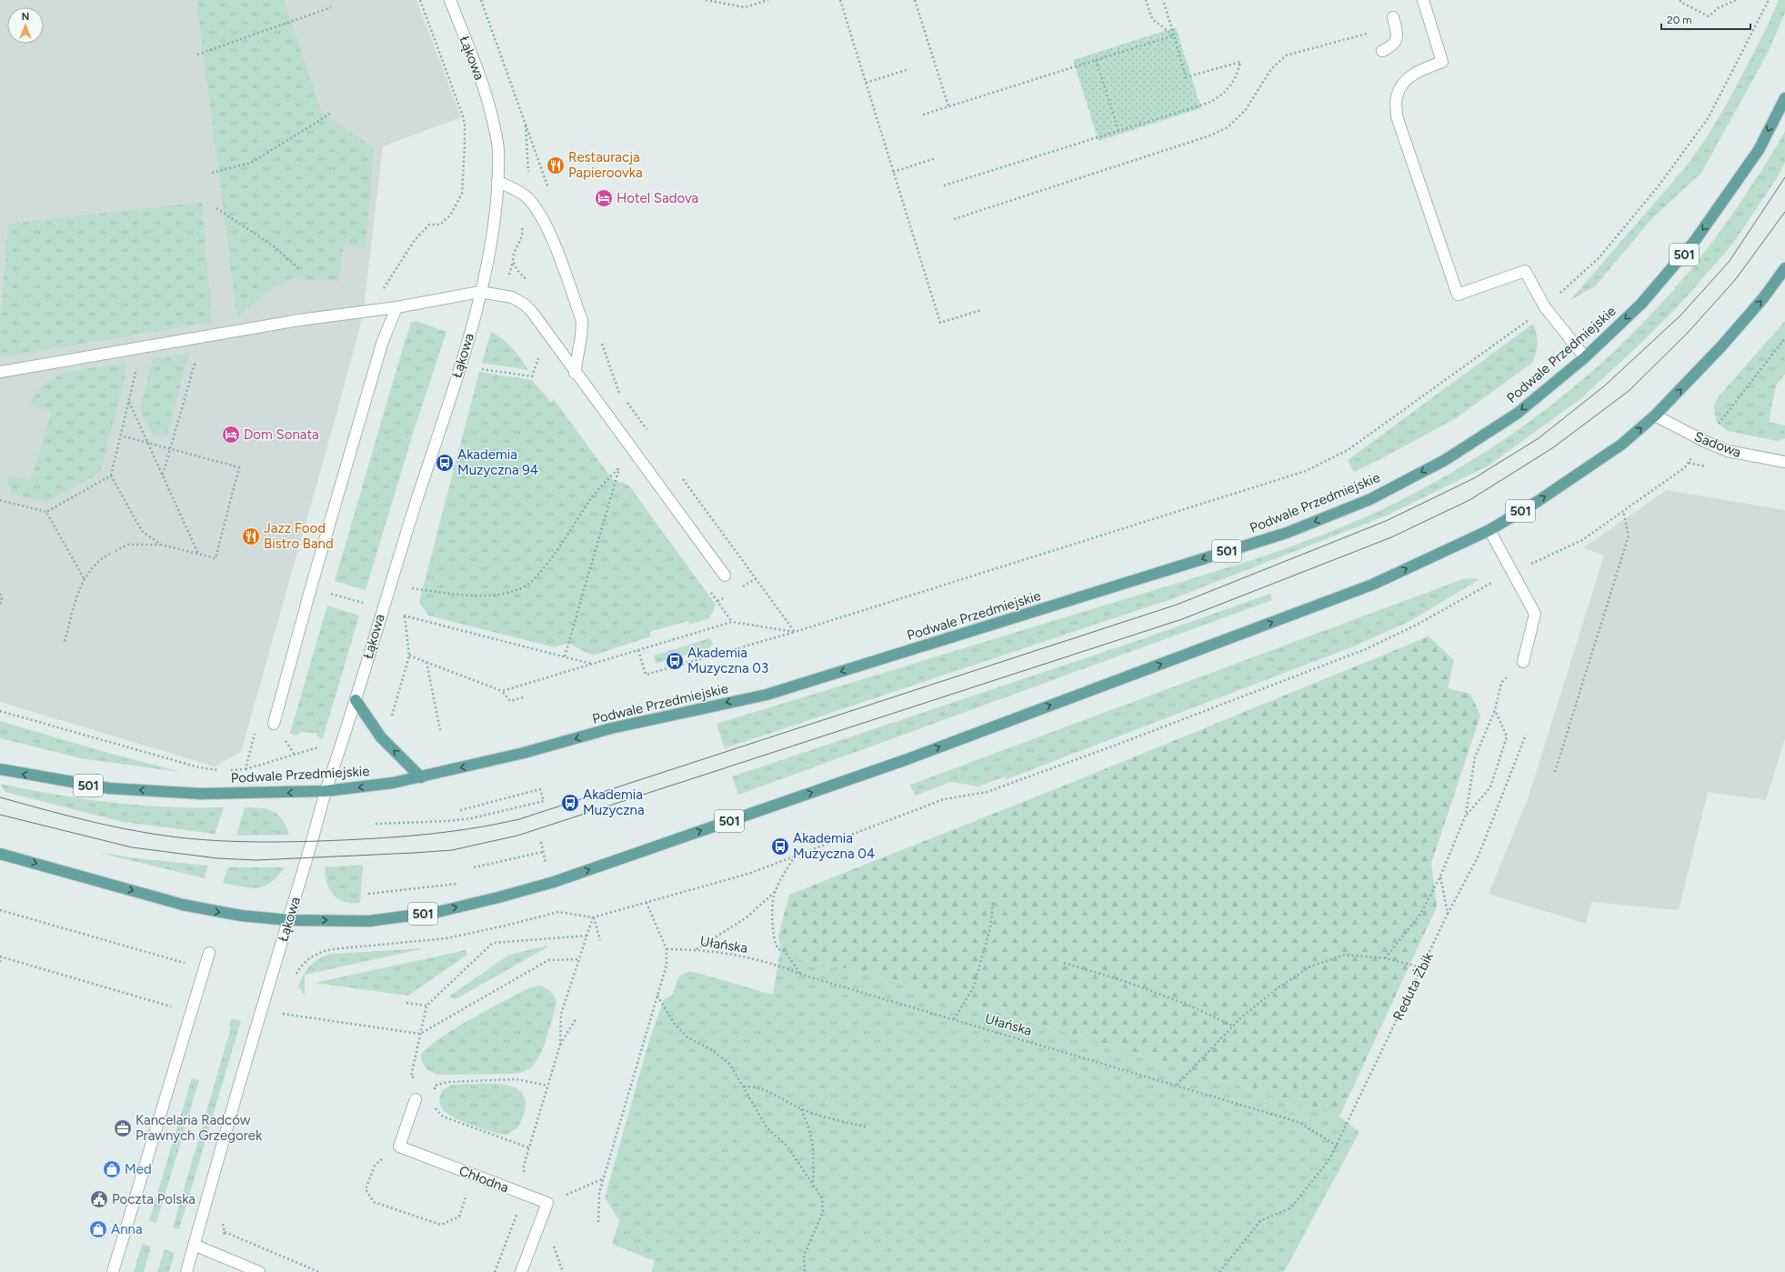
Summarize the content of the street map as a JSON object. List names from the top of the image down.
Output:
{
  "streets": {
    "main road": ["501", "Podwale Przedmiejskie"],
    "street": ["Łąkowa", "Sadowa", "Chłodna"],
    "path": ["Ułańska", "Reduta Żbik"]
  },
  "crossings": [
    ["Łąkowa", "501"],
    ["Łąkowa", "Podwale Przedmiejskie"],
    ["501", "Sadowa"],
    ["Ułańska", "Reduta Żbik"]
  ],
  "places": {
    "restaurant": ["Restauracja Papieroovka", "Jazz Food Bistro Band"],
    "hotel": ["Hotel Sadova", "Dom Sonata"],
    "bus stop": [
      "Akademia Muzyczna 94",
      "Akademia Muzyczna 03",
      "Akademia Muzyczna",
      "Akademia Muzyczna 04"
    ],
    "office": ["Kancelaria Radców Prawnych Grzegorek"],
    "shop": ["Med", "Anna"],
    "public building": ["Poczta Polska"]
  },
  "scale_bar": "20 m",
  "north": "top"
}
